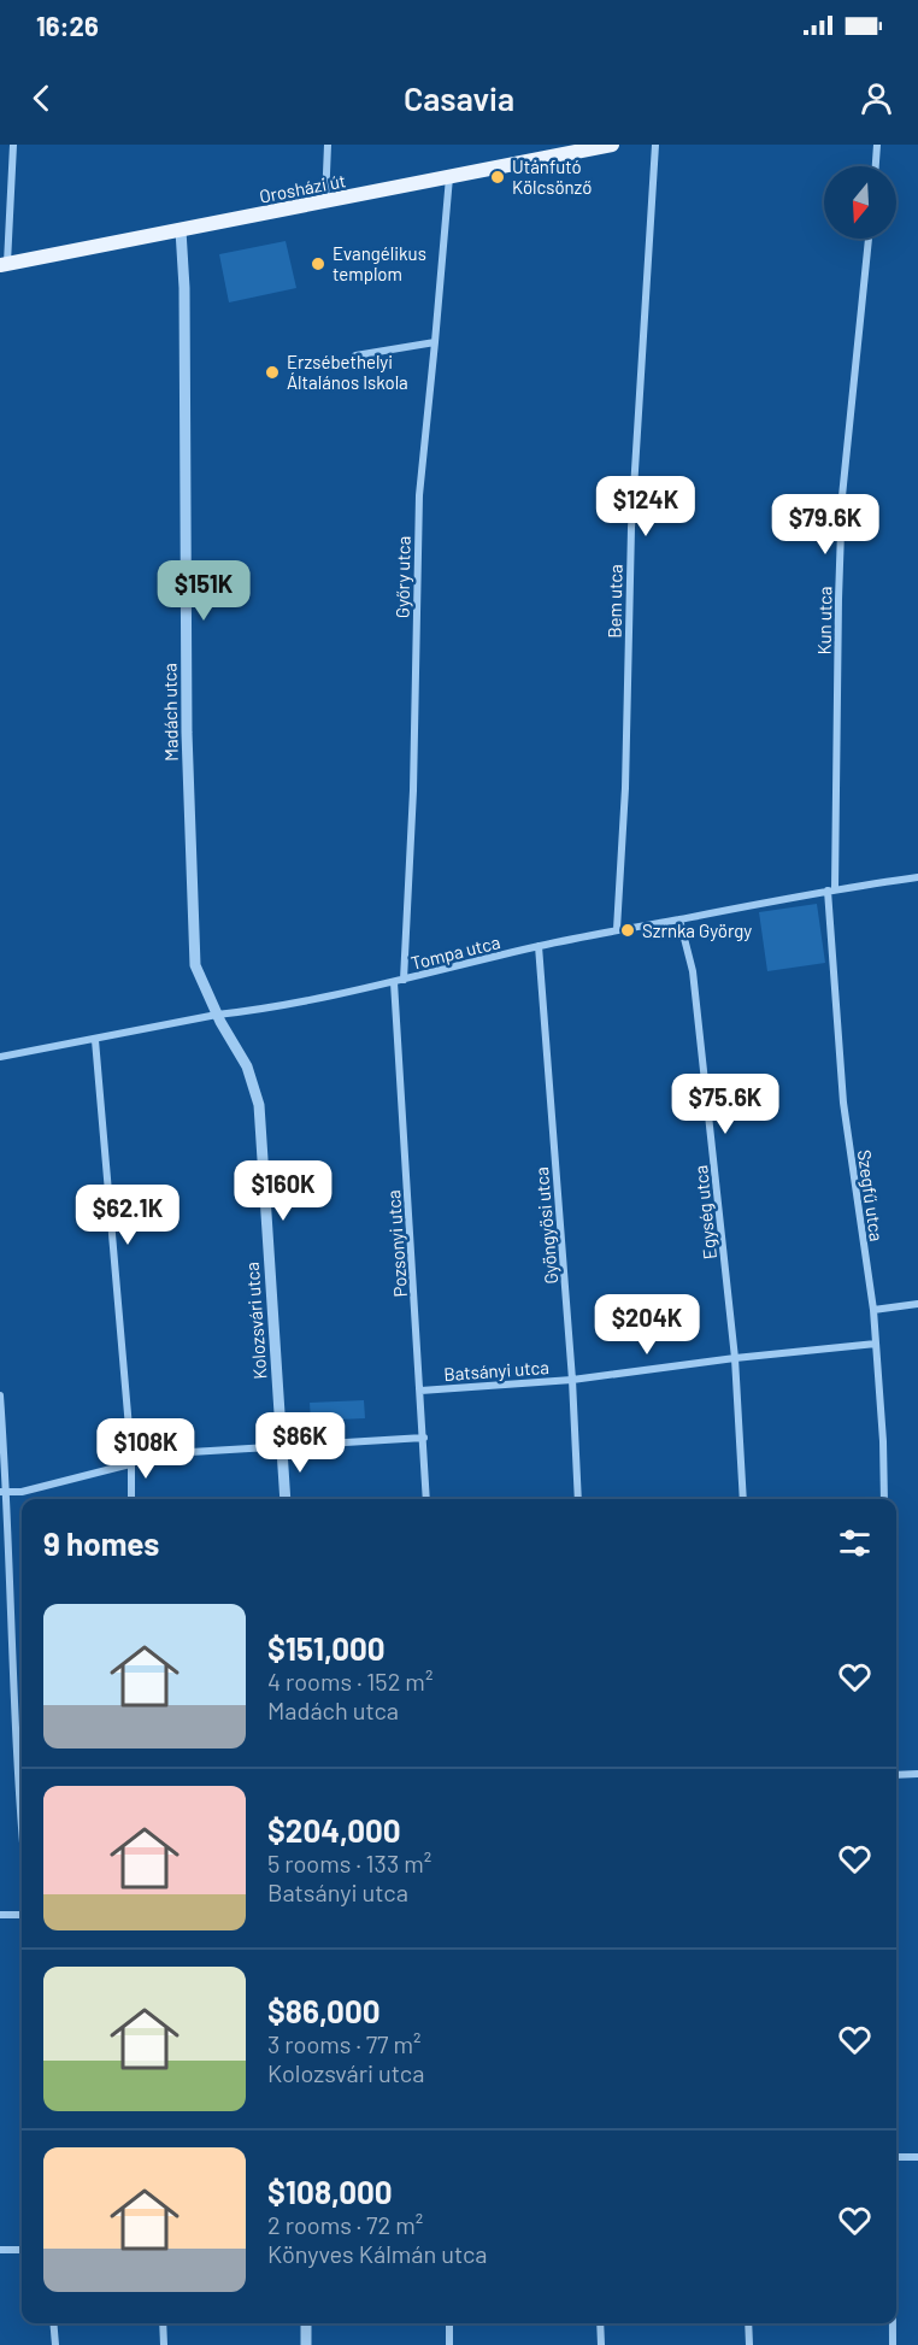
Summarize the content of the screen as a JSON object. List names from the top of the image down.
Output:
{
  "streets": {
    "main road": ["Orosházi út"],
    "street": [
      "Győry utca",
      "Bem utca",
      "Kun utca",
      "Madách utca",
      "Tompa utca",
      "Szegfű utca",
      "Egység utca",
      "Gyöngyösi utca",
      "Pozsonyi utca",
      "Kolozsvári utca",
      "Batsányi utca"
    ]
  },
  "crossings": [
    ["Orosházi út", "Győry utca"],
    ["Orosházi út", "Madách utca"],
    ["Győry utca", "Tompa utca"],
    ["Bem utca", "Tompa utca"],
    ["Kun utca", "Tompa utca"],
    ["Kun utca", "Szegfű utca"],
    ["Madách utca", "Tompa utca"],
    ["Madách utca", "Kolozsvári utca"],
    ["Tompa utca", "Szegfű utca"],
    ["Tompa utca", "Egység utca"],
    ["Tompa utca", "Gyöngyösi utca"],
    ["Tompa utca", "Pozsonyi utca"],
    ["Tompa utca", "Kolozsvári utca"],
    ["Szegfű utca", "Batsányi utca"],
    ["Egység utca", "Batsányi utca"],
    ["Gyöngyösi utca", "Batsányi utca"],
    ["Pozsonyi utca", "Batsányi utca"]
  ],
  "places": [
    "Utánfutó Kölcsönző",
    "Evangélikus templom",
    "Erzsébethelyi Általános Iskola",
    "Szrnka György"
  ],
  "north": "bottom",
  "page": {
    "status": "16:26",
    "header": "Casavia",
    "price": [
      "$124K",
      "$79.6K",
      "$151K",
      "$75.6K",
      "$160K",
      "$62.1K",
      "$204K",
      "$86K",
      "$108K"
    ],
    "heading": "9 homes",
    "list": [
      {
        "name": "$151,000",
        "note": "4 rooms · 152 m² · Madách utca"
      },
      {
        "name": "$204,000",
        "note": "5 rooms · 133 m² · Batsányi utca"
      },
      {
        "name": "$86,000",
        "note": "3 rooms · 77 m² · Kolozsvári utca"
      },
      {
        "name": "$108,000",
        "note": "2 rooms · 72 m² · Könyves Kálmán utca"
      }
    ]
  }
}
